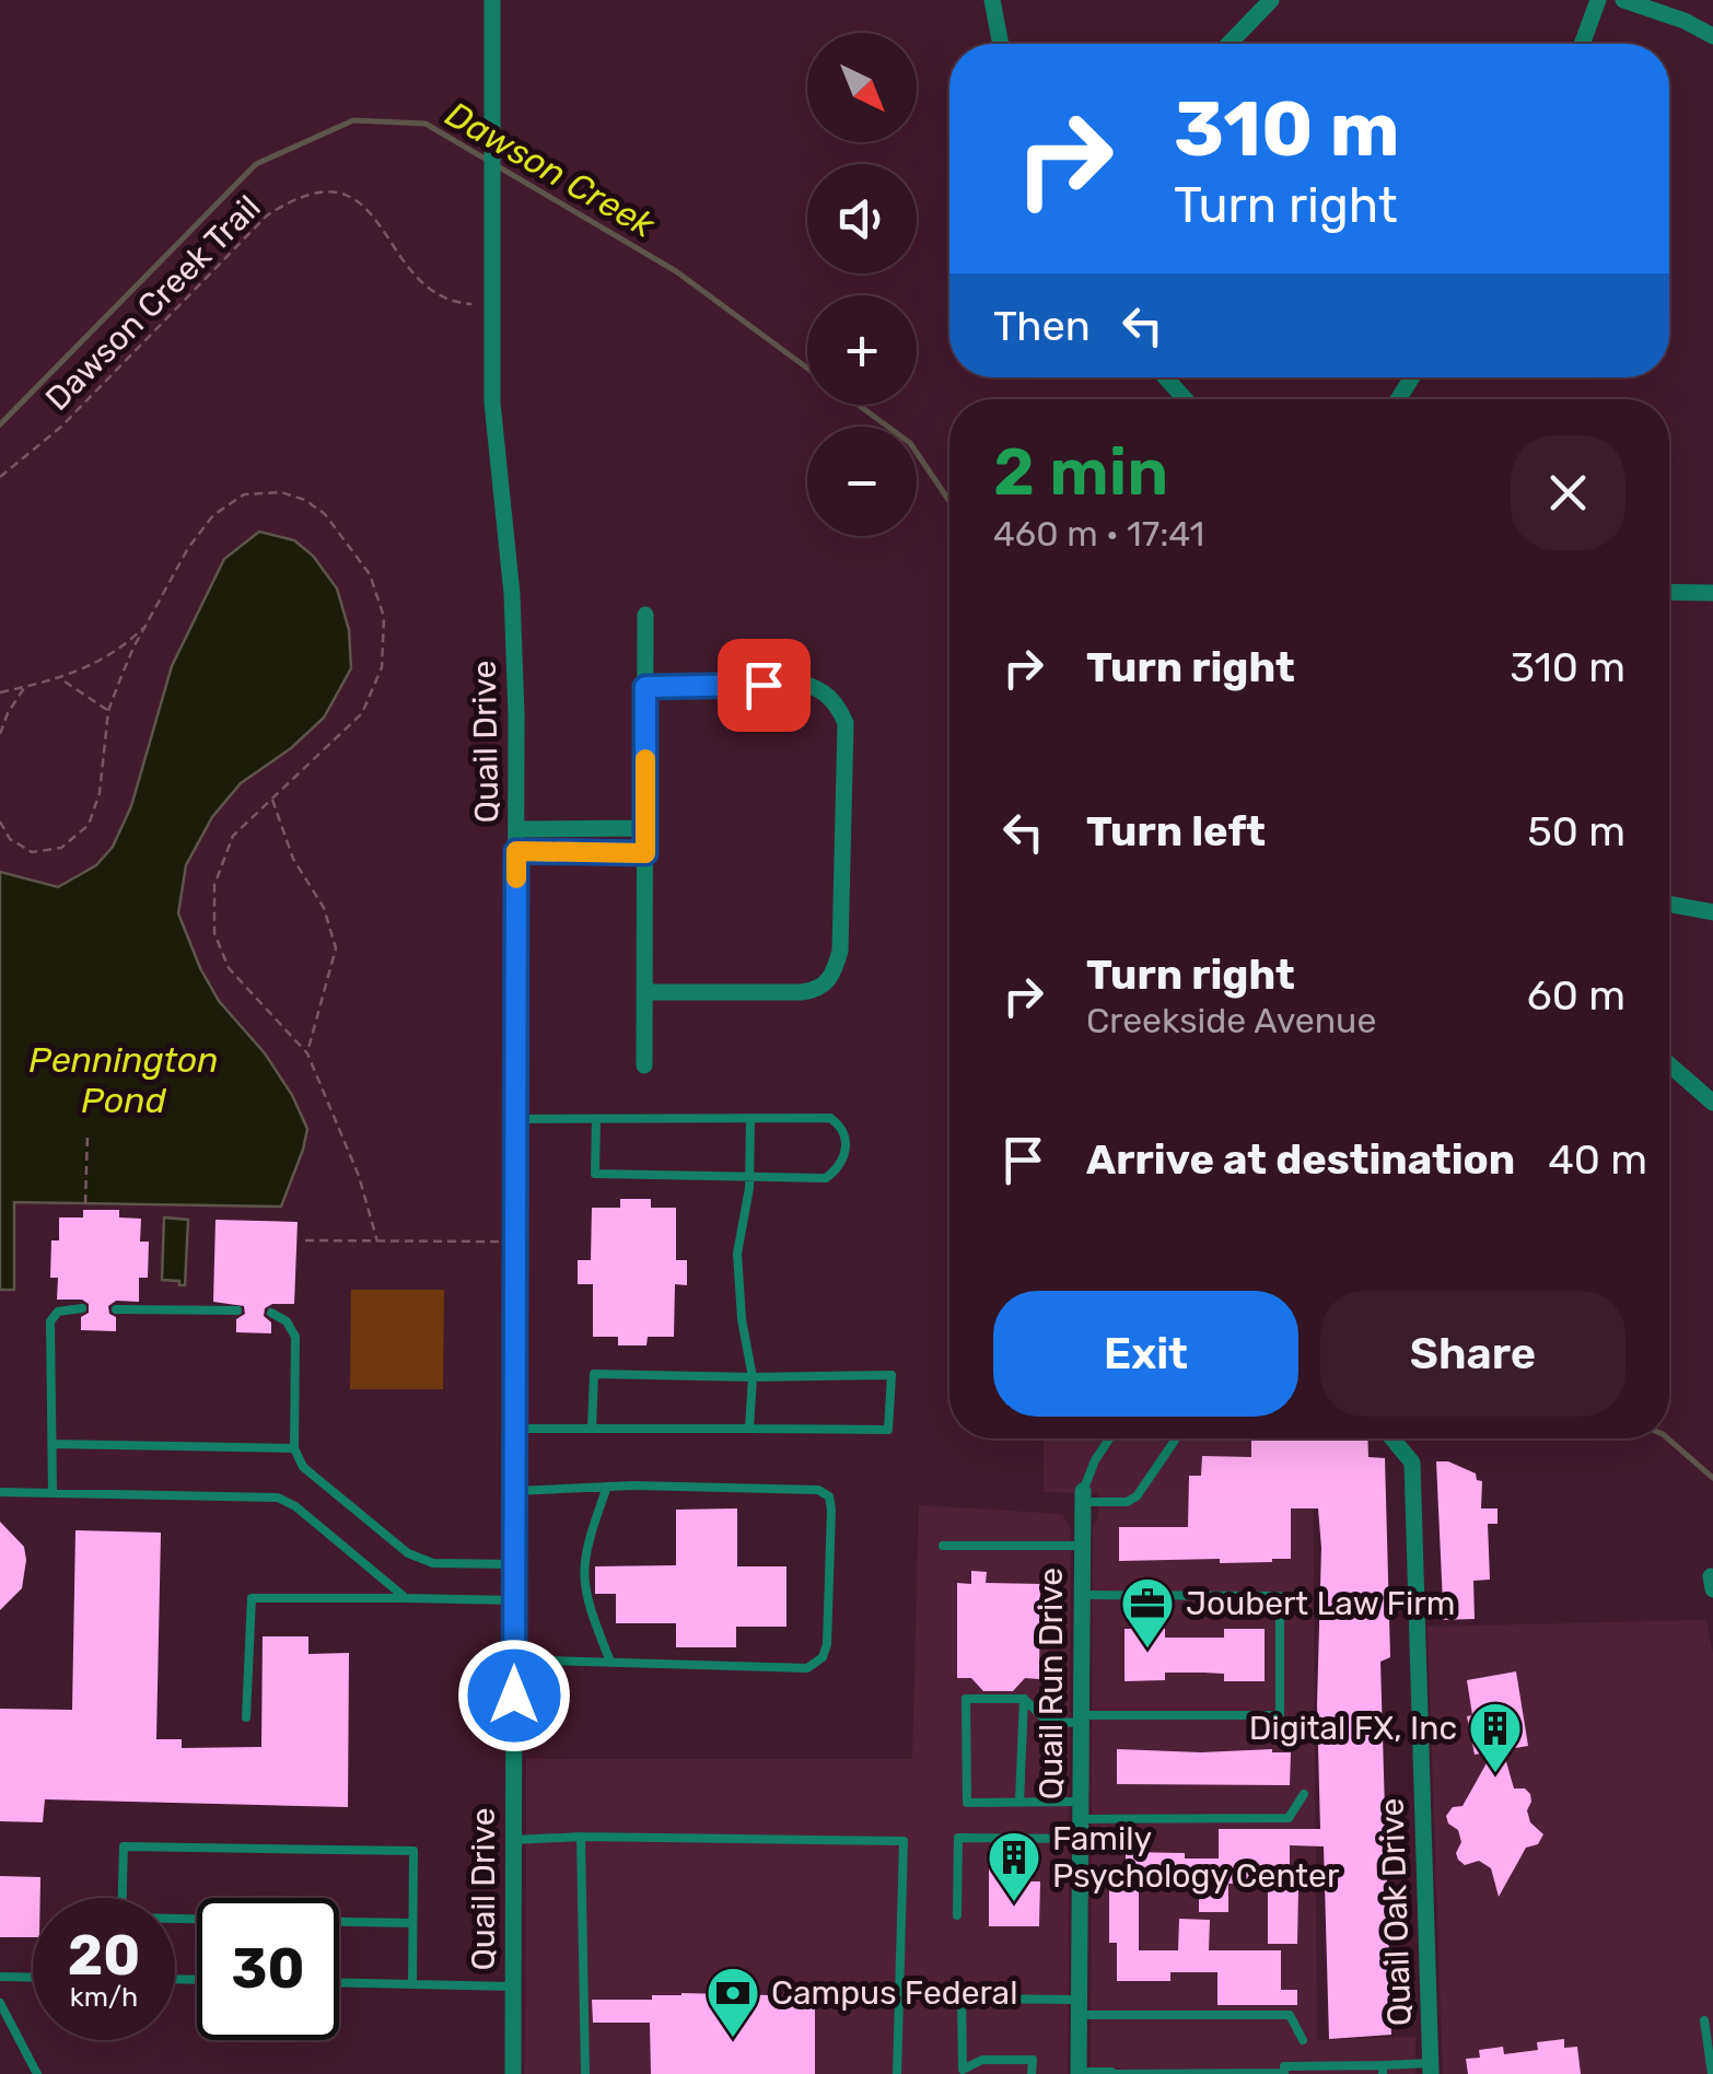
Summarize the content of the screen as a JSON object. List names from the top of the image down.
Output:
{
  "streets": {
    "street": ["Quail Drive", "Quail Run Drive", "Quail Oak Drive"],
    "path": ["Dawson Creek Trail"]
  },
  "crossings": [
    ["Dawson Creek Trail", "Quail Drive"]
  ],
  "water": ["Dawson Creek", "Pennington Pond"],
  "places": {
    "office": ["Joubert Law Firm"],
    "building": ["Digital FX, Inc", "Family Psychology Center"],
    "bank": ["Campus Federal"]
  },
  "north": "bottom right",
  "page": {
    "map_buttons": ["+", "−"],
    "turn": ["310 m", "Turn right"],
    "then": "Then",
    "heading": ["2 min", "460 m · 17:41"],
    "list": [
      {
        "name": "Turn right",
        "value": "310 m"
      },
      {
        "name": "Turn left",
        "value": "50 m"
      },
      {
        "name": "Turn right",
        "note": "Creekside Avenue",
        "value": "60 m"
      },
      {
        "name": "Arrive at destination",
        "value": "40 m"
      }
    ],
    "buttons": ["Exit", "Share"],
    "speed": "20 km/h",
    "limit": "30"
  }
}
